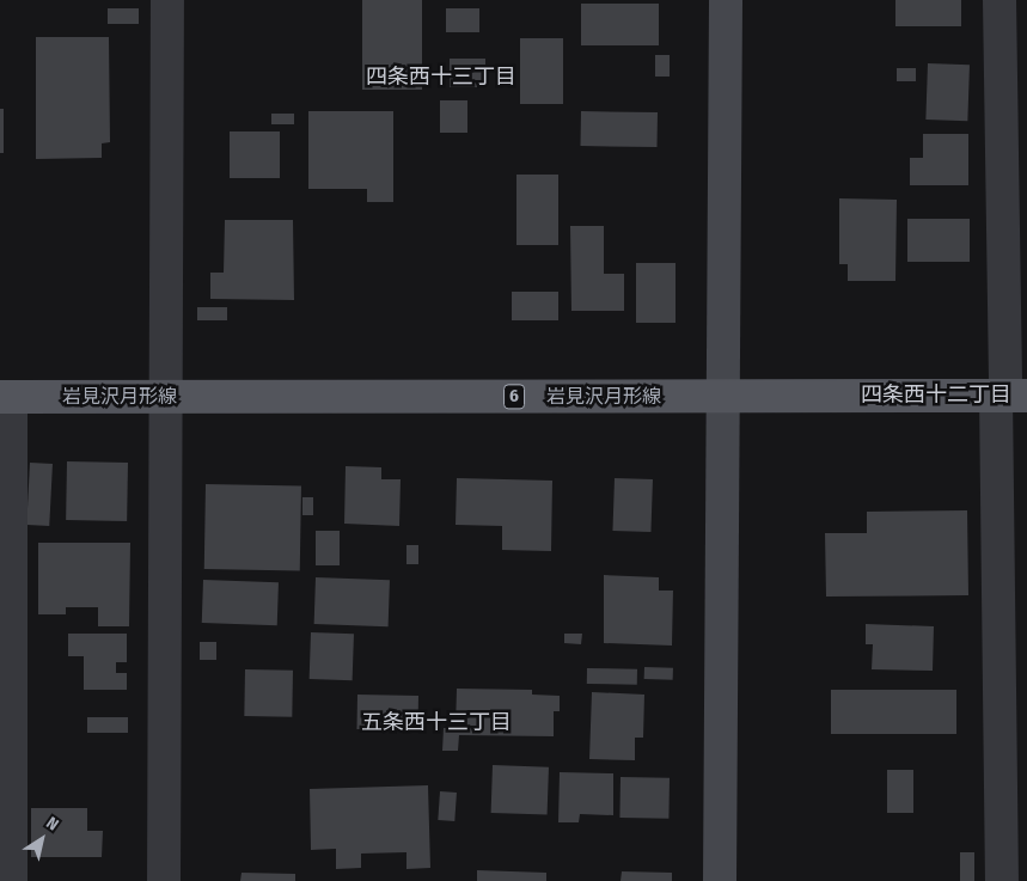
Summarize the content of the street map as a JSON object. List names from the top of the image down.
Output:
{
  "streets": {
    "main road": ["岩見沢月形線", "6"]
  },
  "districts": ["四条西十三丁目", "四条西十二丁目", "五条西十三丁目"],
  "north": "top right"
}
